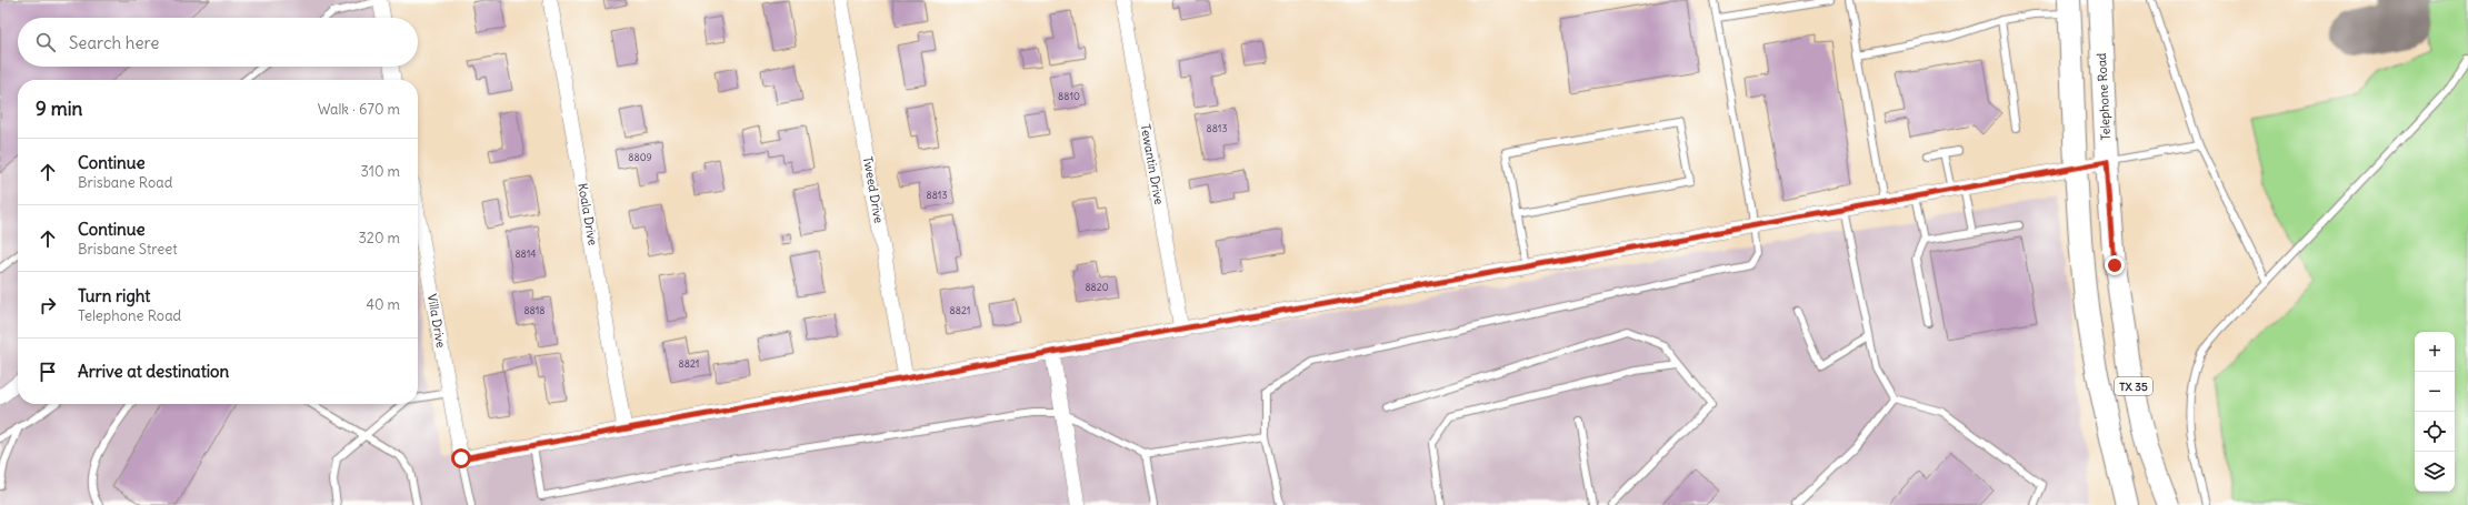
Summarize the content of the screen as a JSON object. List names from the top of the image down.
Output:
{
  "streets": {
    "main road": ["Telephone Road", "TX 35"],
    "street": [
      "Tewantin Drive",
      "Tweed Drive",
      "Koala Drive",
      "Villa Drive"
    ]
  },
  "house_numbers": [
    "8810",
    "8813",
    "8809",
    "8813",
    "8814",
    "8820",
    "8818",
    "8821",
    "8821"
  ],
  "page": {
    "search": "Search here",
    "heading": ["9 min", "Walk · 670 m"],
    "list": [
      ["Continue", "Brisbane Road", "310 m"],
      ["Continue", "Brisbane Street", "320 m"],
      ["Turn right", "Telephone Road", "40 m"],
      "Arrive at destination"
    ],
    "map_buttons": ["+", "−"]
  }
}
